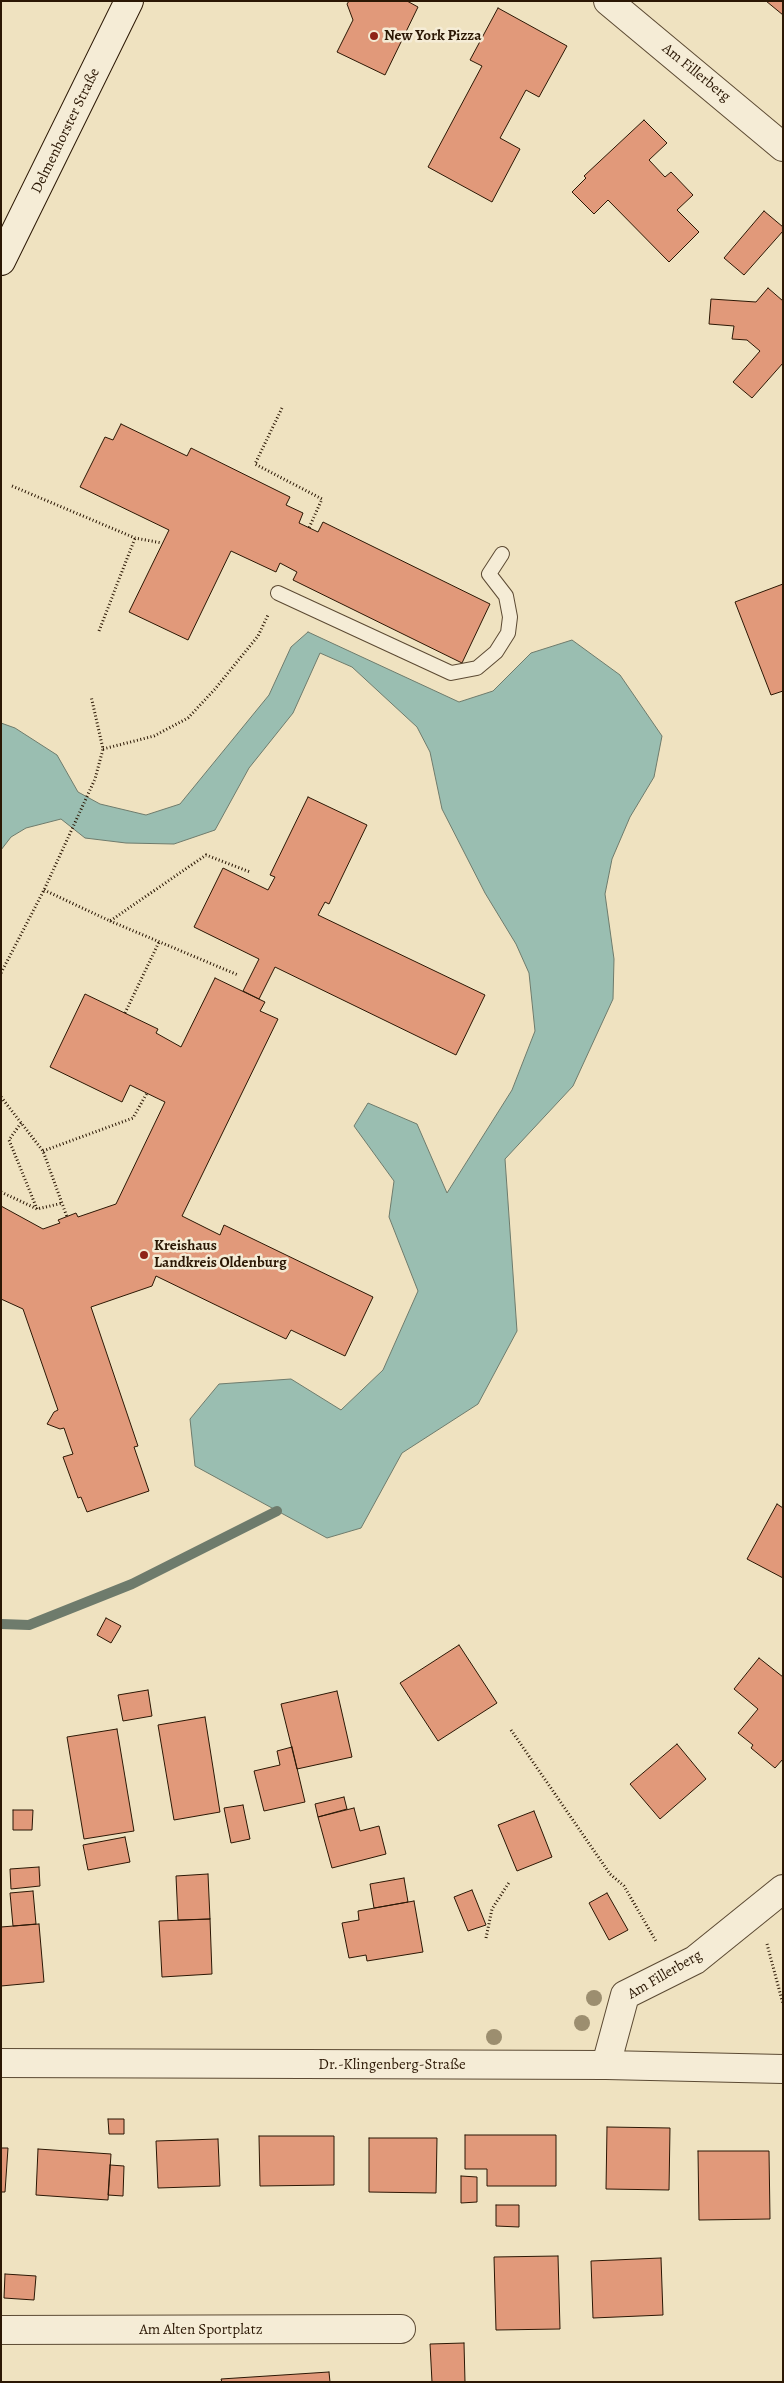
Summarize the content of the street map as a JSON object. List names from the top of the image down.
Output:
{
  "streets": {
    "street": [
      "Am Fillerberg",
      "Delmenhorster Straße",
      "Dr.-Klingenberg-Straße",
      "Am Alten Sportplatz"
    ]
  },
  "crossings": [
    ["Am Fillerberg", "Dr.-Klingenberg-Straße"]
  ],
  "places": ["New York Pizza", "Kreishaus Landkreis Oldenburg"]
}
